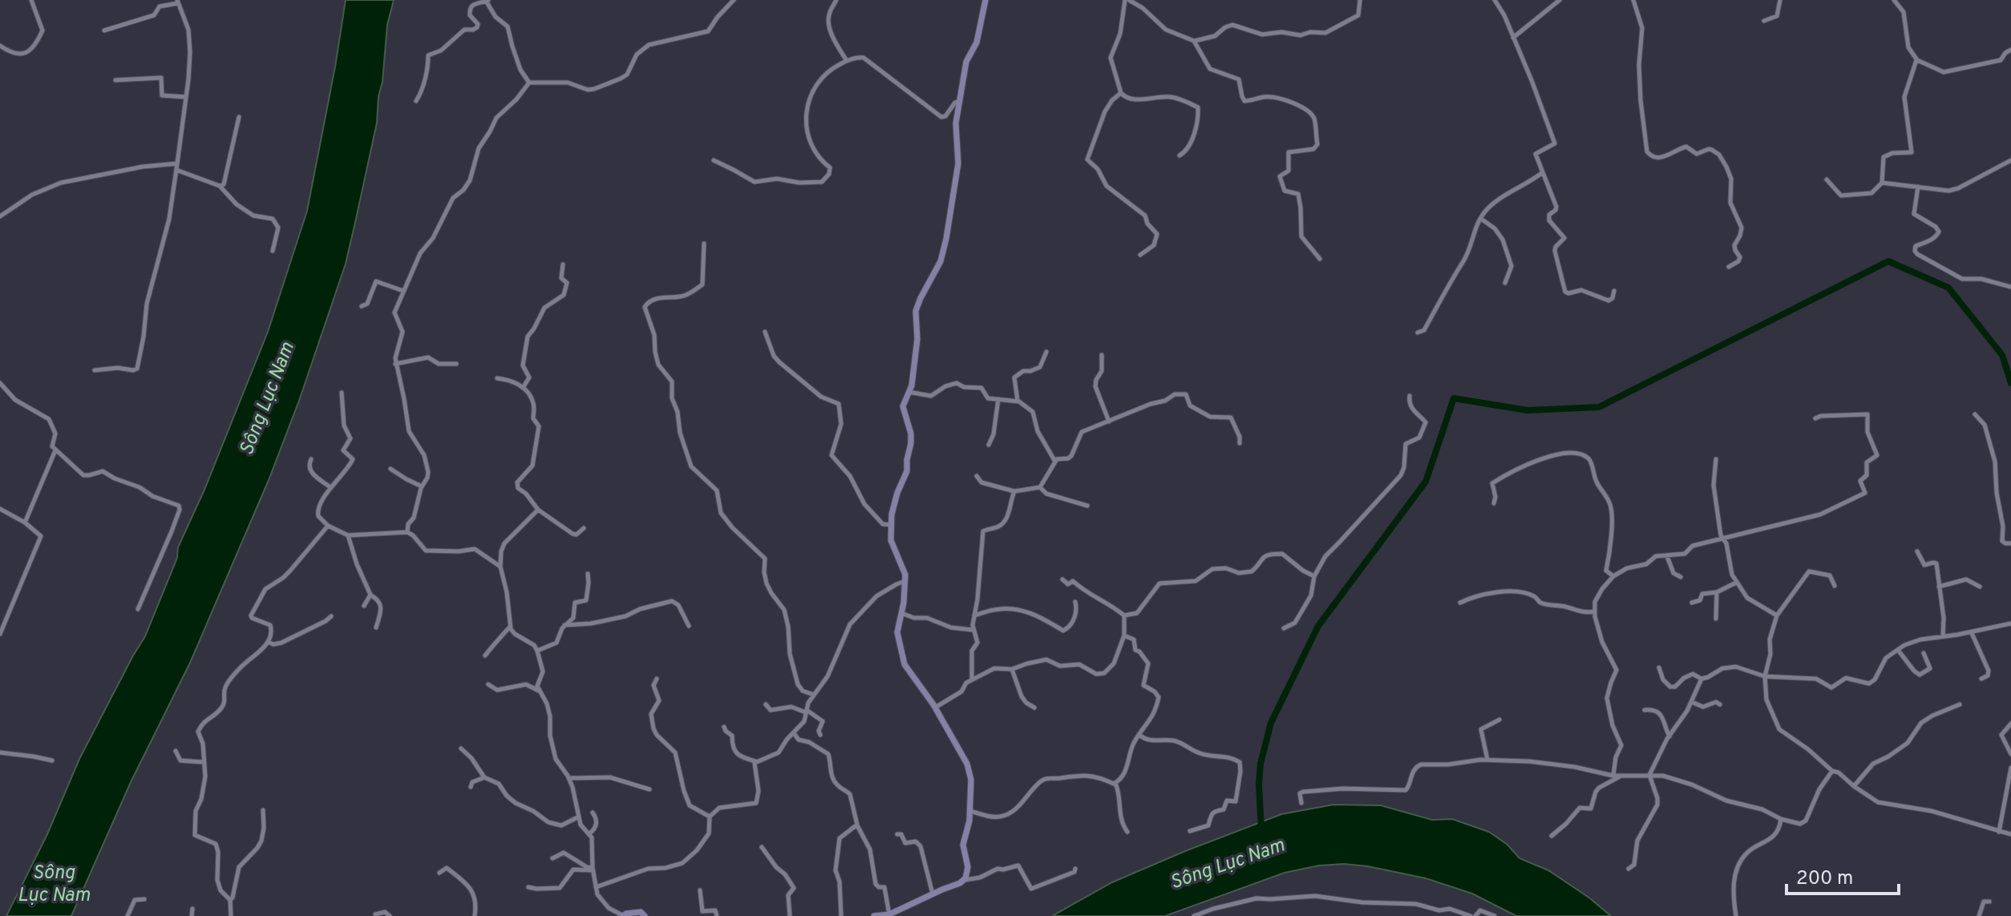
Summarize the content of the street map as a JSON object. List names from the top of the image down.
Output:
{
  "water": ["Sông Lục Nam"],
  "scale_bar": "200 m"
}
